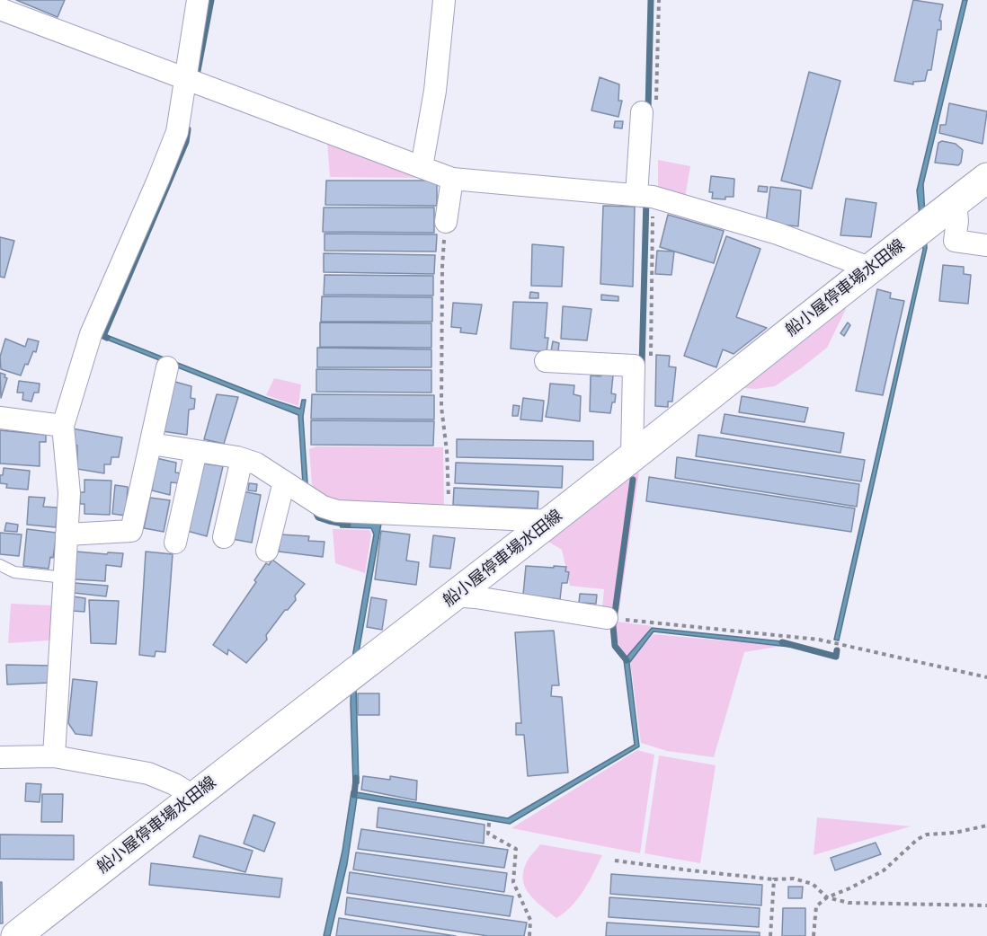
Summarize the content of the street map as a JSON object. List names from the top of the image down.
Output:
{
  "streets": {
    "main road": ["船小屋停車場水田線"]
  }
}
